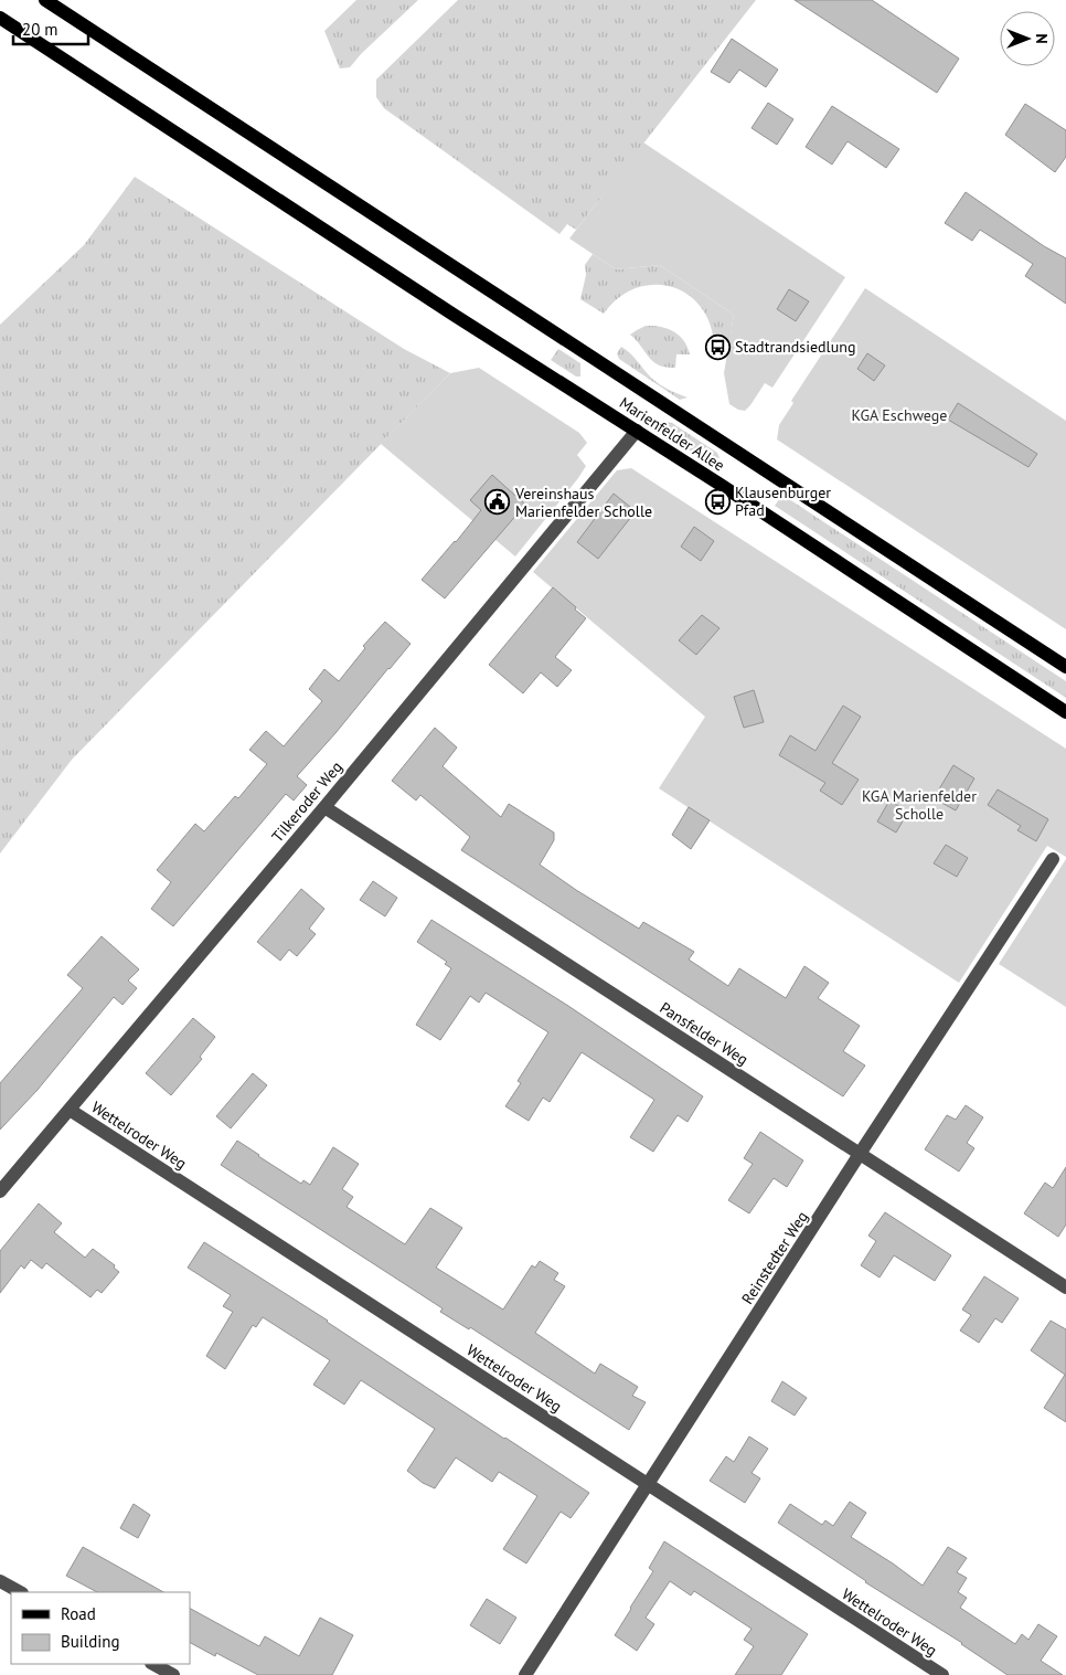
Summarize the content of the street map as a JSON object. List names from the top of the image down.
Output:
{
  "streets": {
    "main road": ["Marienfelder Allee"],
    "street": [
      "Tilkeroder Weg",
      "Pansfelder Weg",
      "Wettelroder Weg",
      "Reinstedter Weg"
    ]
  },
  "crossings": [
    ["Marienfelder Allee", "Tilkeroder Weg"],
    ["Tilkeroder Weg", "Pansfelder Weg"],
    ["Tilkeroder Weg", "Wettelroder Weg"],
    ["Pansfelder Weg", "Reinstedter Weg"],
    ["Wettelroder Weg", "Reinstedter Weg"]
  ],
  "parks": ["KGA Eschwege", "KGA Marienfelder Scholle"],
  "places": {
    "bus stop": ["Stadtrandsiedlung", "Klausenburger Pfad"],
    "public building": ["Vereinshaus Marienfelder Scholle"]
  },
  "legend": ["Road", "Building"],
  "scale_bar": "20 m",
  "north": "right"
}
